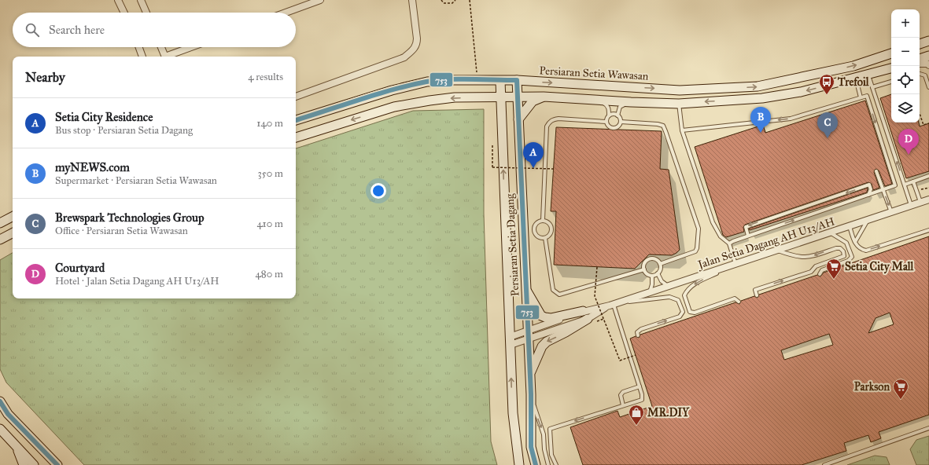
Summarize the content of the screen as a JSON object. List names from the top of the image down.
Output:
{
  "streets": {
    "street": ["Persiaran Setia Wawasan", "Jalan Setia Dagang AH U13/AH", "Persiaran Setia Dagang"]
  },
  "crossings": [
    ["Persiaran Setia Wawasan", "Persiaran Setia Dagang"],
    ["Jalan Setia Dagang AH U13/AH", "Persiaran Setia Dagang"]
  ],
  "places": {
    "bus stop": ["Trefoil"],
    "supermarket": ["Setia City Mall", "Parkson"],
    "shop": ["MR.DIY"]
  },
  "lines": ["transit line 753"],
  "page": {
    "map_buttons": ["+", "−"],
    "search": "Search here",
    "heading": ["Nearby", "4 results"],
    "list": [
      {
        "mark": "A",
        "name": "Setia City Residence",
        "note": "Bus stop · Persiaran Setia Dagang",
        "value": "140 m"
      },
      {
        "mark": "B",
        "name": "myNEWS.com",
        "note": "Supermarket · Persiaran Setia Wawasan",
        "value": "350 m"
      },
      {
        "mark": "C",
        "name": "Brewspark Technologies Group",
        "note": "Office · Persiaran Setia Wawasan",
        "value": "410 m"
      },
      {
        "mark": "D",
        "name": "Courtyard",
        "note": "Hotel · Jalan Setia Dagang AH U13/AH",
        "value": "480 m"
      }
    ],
    "pins": [
      "B",
      "C",
      "D",
      "A"
    ]
  }
}
